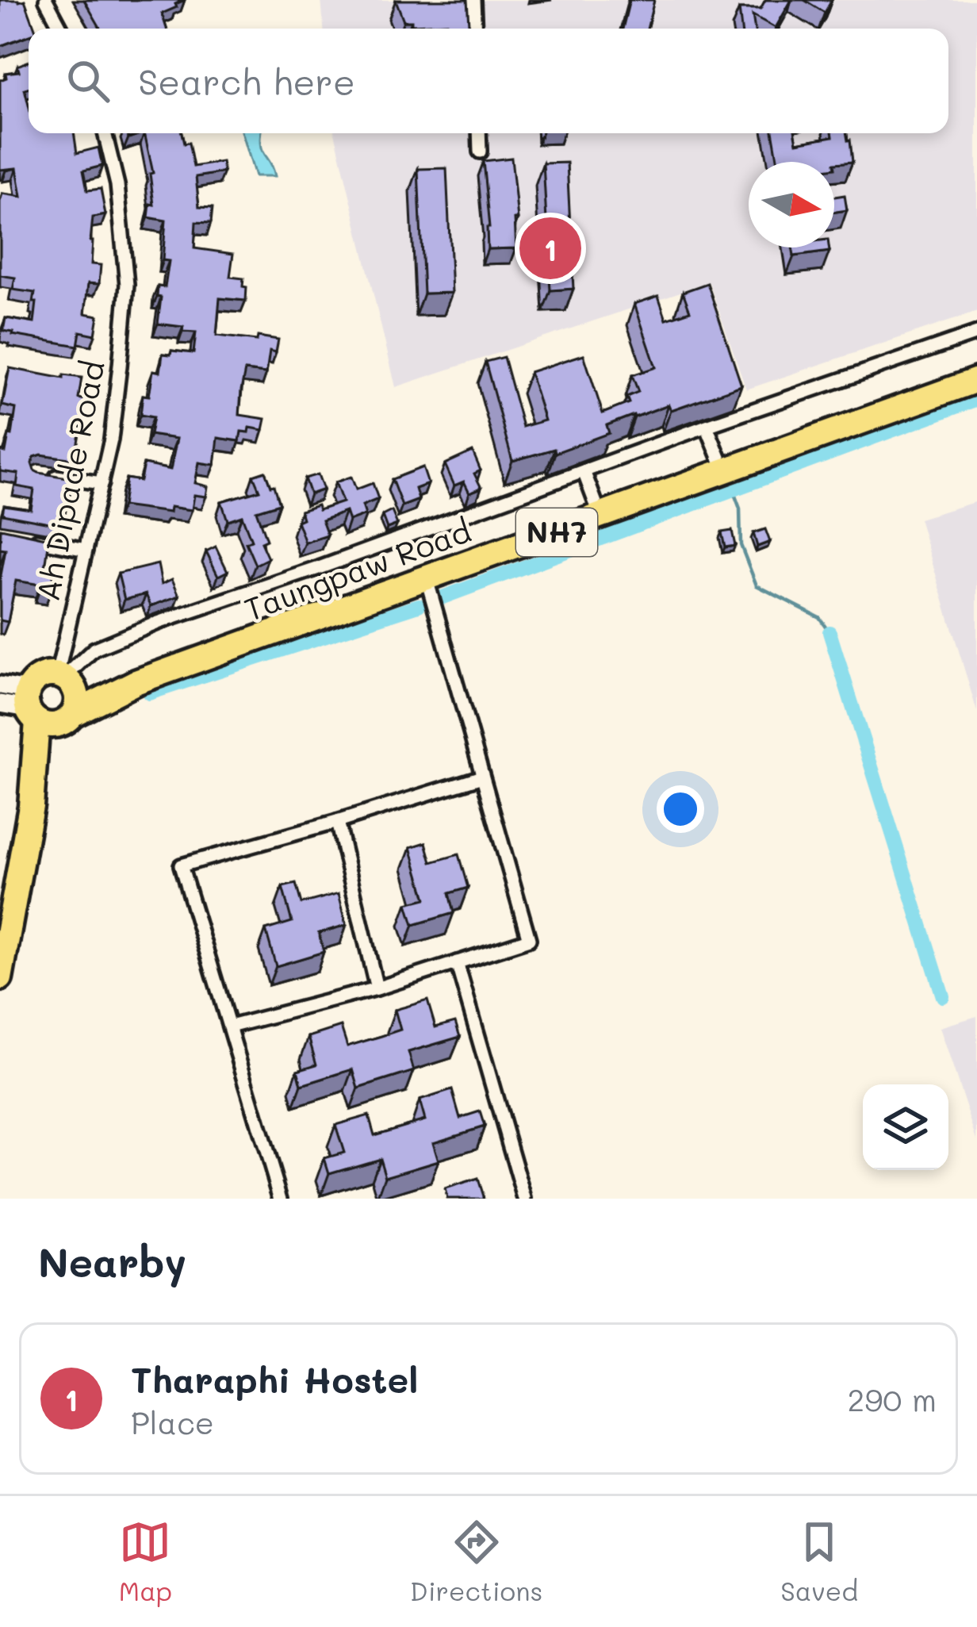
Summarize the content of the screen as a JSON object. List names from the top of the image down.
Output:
{
  "streets": {
    "highway": ["NH7", "Taungpaw Road"],
    "street": ["Ah Dipade Road"]
  },
  "crossings": [
    ["Ah Dipade Road", "Taungpaw Road"]
  ],
  "north": "right",
  "page": {
    "search": "Search here",
    "pins": "1",
    "heading": "Nearby",
    "list": [
      {
        "mark": "1",
        "name": "Tharaphi Hostel",
        "note": "Place",
        "value": "290 m"
      }
    ],
    "nav": ["Map", "Directions", "Saved"]
  }
}
